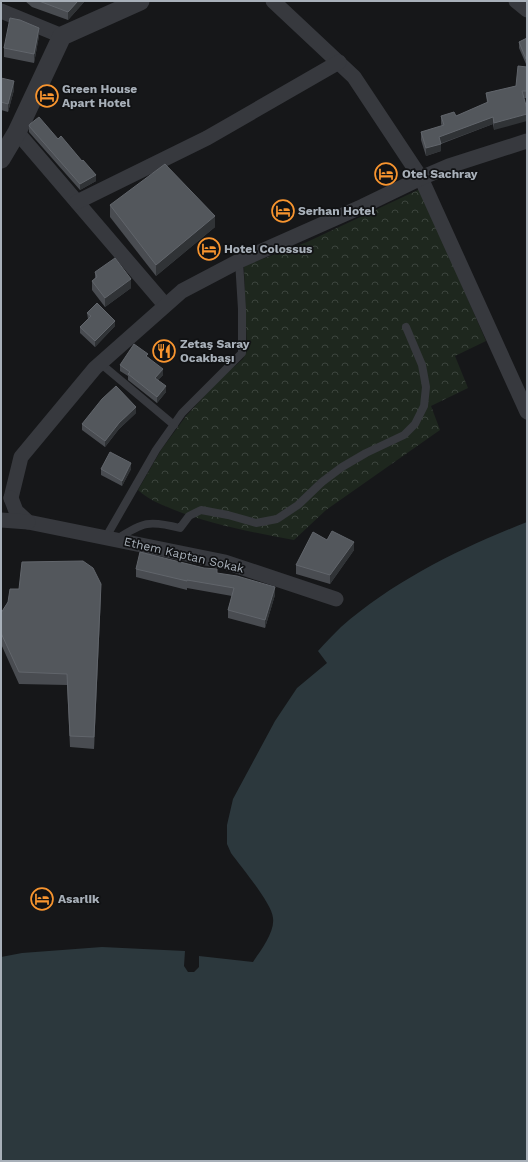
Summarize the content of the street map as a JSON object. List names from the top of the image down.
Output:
{
  "streets": {
    "street": ["Ethem Kaptan Sokak"]
  },
  "places": {
    "hotel": [
      "Green House Apart Hotel",
      "Otel Sachray",
      "Serhan Hotel",
      "Hotel Colossus",
      "Asarlik"
    ],
    "restaurant": ["Zetaş Saray Ocakbaşı"]
  }
}
